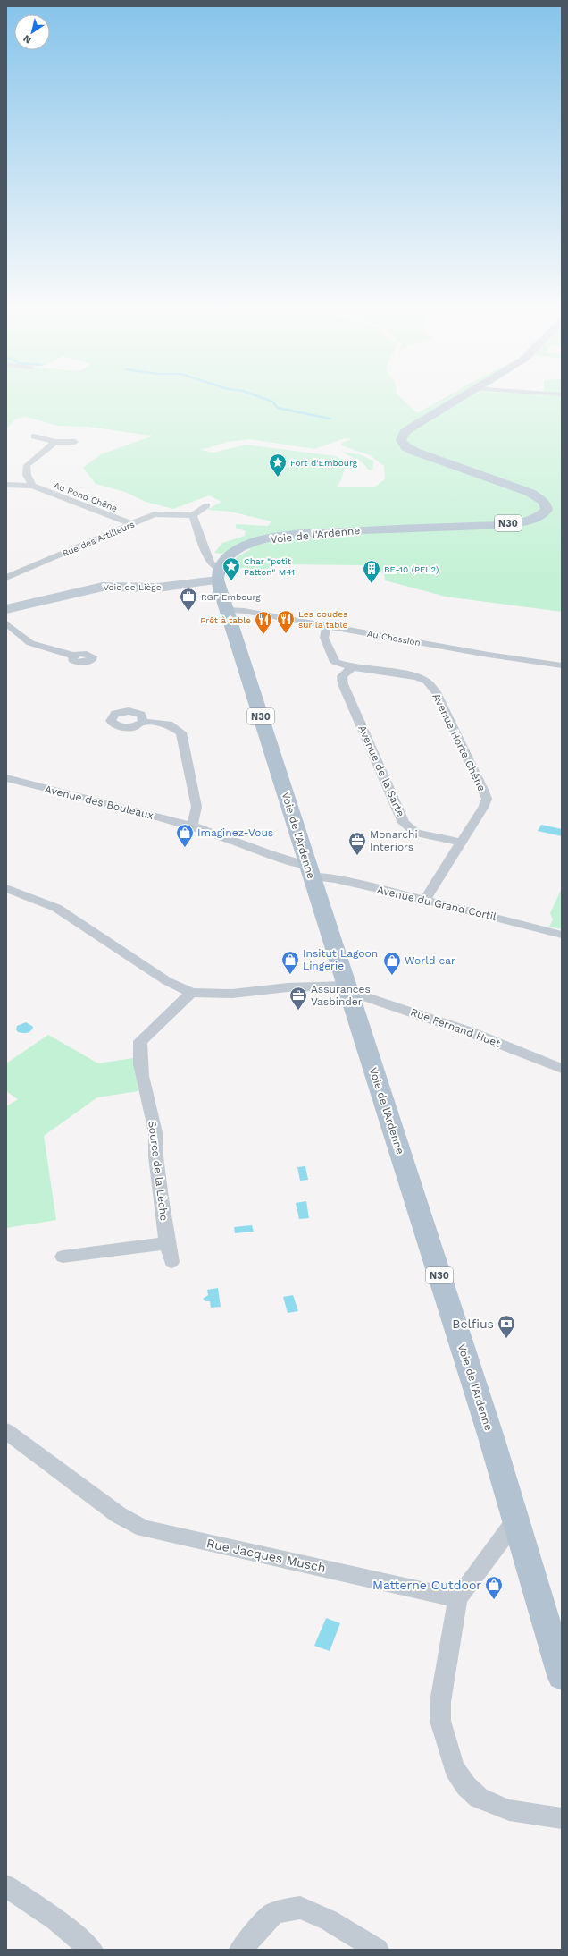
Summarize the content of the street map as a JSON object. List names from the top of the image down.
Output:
{
  "streets": {
    "main road": ["N30", "Voie de l'Ardenne"],
    "street": [
      "Au Rond Chêne",
      "Rue des Artilleurs",
      "Voie de Liège",
      "Au Chession",
      "Avenue Horte Chêne",
      "Avenue de la Sarte",
      "Avenue des Bouleaux",
      "Avenue du Grand Cortil",
      "Rue Fernand Huet",
      "Source de la Lèche",
      "Rue Jacques Musch"
    ]
  },
  "crossings": [
    ["Au Rond Chêne", "Rue des Artilleurs"],
    ["Voie de l'Ardenne", "Voie de Liège"],
    ["Voie de l'Ardenne", "Au Chession"],
    ["Voie de l'Ardenne", "Avenue des Bouleaux"],
    ["Voie de l'Ardenne", "Avenue du Grand Cortil"],
    ["Voie de l'Ardenne", "Rue Fernand Huet"],
    ["Au Chession", "Avenue Horte Chêne"],
    ["Avenue Horte Chêne", "Avenue de la Sarte"],
    ["Avenue Horte Chêne", "Avenue du Grand Cortil"],
    ["Avenue des Bouleaux", "Avenue du Grand Cortil"]
  ],
  "places": {
    "place": ["Fort d'Embourg", "Char \"petit Patton\" M41"],
    "building": ["BE-10 (PFL2)"],
    "office": ["RGF Embourg", "Monarchi Interiors", "Assurances Vasbinder"],
    "restaurant": ["Les coudes sur la table", "Prêt à table"],
    "shop": [
      "Imaginez-Vous",
      "Insitut Lagoon Lingerie",
      "World car",
      "Matterne Outdoor"
    ],
    "bank": ["Belfius"]
  },
  "north": "bottom left"
}
